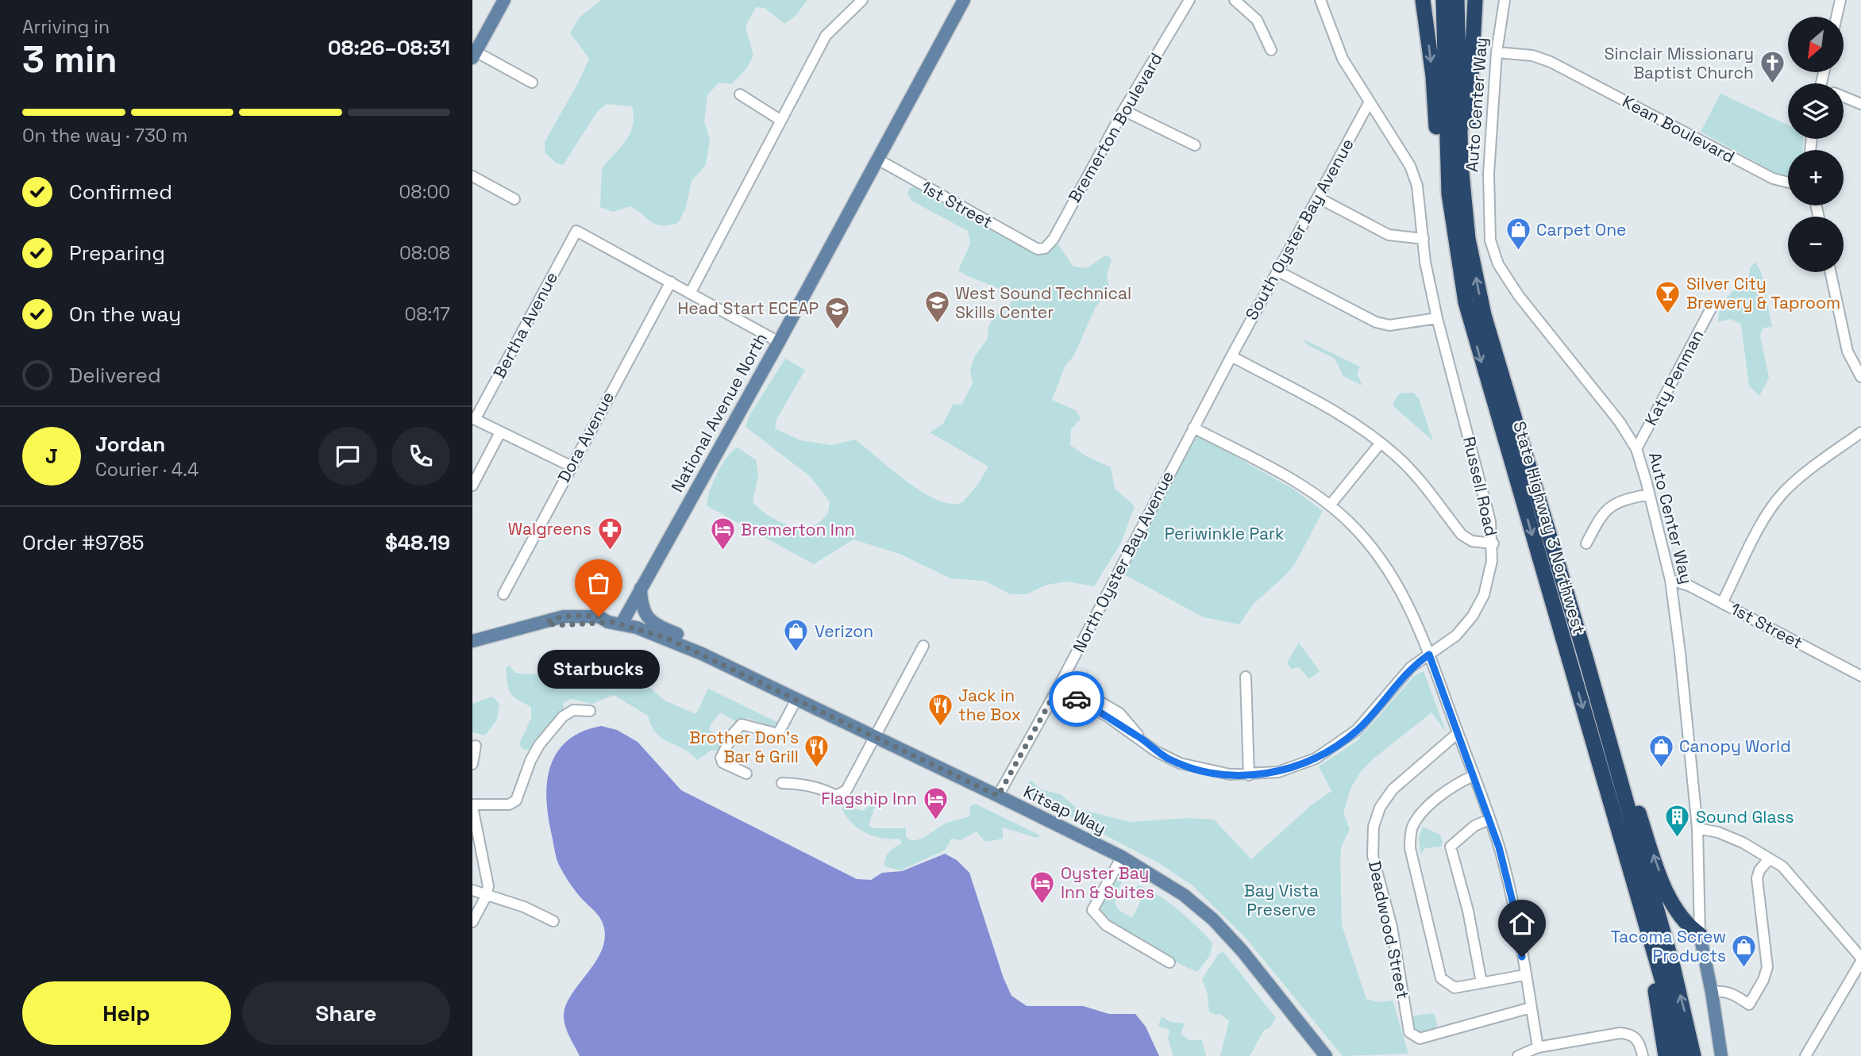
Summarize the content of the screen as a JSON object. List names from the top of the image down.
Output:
{
  "streets": {
    "highway": ["State Highway 3 Northwest"],
    "main road": ["Auto Center Way", "National Avenue North", "Kitsap Way"],
    "street": [
      "Bremerton Boulevard",
      "Kean Boulevard",
      "1st Street",
      "South Oyster Bay Avenue",
      "Bertha Avenue",
      "Katy Penman",
      "Dora Avenue",
      "Russell Road",
      "North Oyster Bay Avenue",
      "Deadwood Street"
    ]
  },
  "crossings": [
    ["Auto Center Way", "Kean Boulevard"],
    ["Auto Center Way", "1st Street"],
    ["Auto Center Way", "Katy Penman"],
    ["Bremerton Boulevard", "1st Street"],
    ["1st Street", "National Avenue North"],
    ["South Oyster Bay Avenue", "Russell Road"],
    ["South Oyster Bay Avenue", "North Oyster Bay Avenue"],
    ["Bertha Avenue", "Dora Avenue"],
    ["National Avenue North", "Kitsap Way"],
    ["Russell Road", "North Oyster Bay Avenue"],
    ["North Oyster Bay Avenue", "Kitsap Way"]
  ],
  "parks": ["Periwinkle Park", "Bay Vista Preserve"],
  "places": {
    "church": ["Sinclair Missionary Baptist Church"],
    "shop": [
      "Carpet One",
      "Verizon",
      "Canopy World",
      "Tacoma Screw Products"
    ],
    "bar": ["Silver City Brewery & Taproom"],
    "school or university": ["West Sound Technical Skills Center", "Head Start ECEAP"],
    "pharmacy": ["Walgreens"],
    "hotel": ["Bremerton Inn", "Flagship Inn", "Oyster Bay Inn & Suites"],
    "other": ["Starbucks"],
    "restaurant": ["Jack in the Box", "Brother Don's Bar & Grill"],
    "building": ["Sound Glass"]
  },
  "north": "bottom left",
  "page": {
    "heading": ["3 min", "Arriving in", "08:26–08:31"],
    "panel": [
      "Jordan",
      "Courier · 4.4",
      "Order #9785",
      "$48.19"
    ],
    "map_buttons": ["+", "−"],
    "bar": "On the way · 730 m",
    "list": [
      ["Confirmed", "08:00"],
      ["Preparing", "08:08"],
      ["On the way", "08:17"],
      "Delivered"
    ],
    "round": "J",
    "bubble": "Starbucks",
    "buttons": ["Help", "Share"]
  }
}
